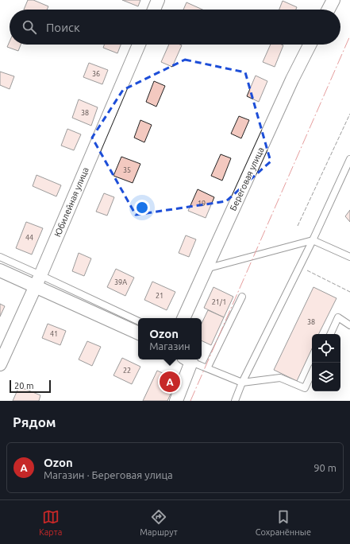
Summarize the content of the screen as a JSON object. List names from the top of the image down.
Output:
{
  "streets": {
    "street": ["Береговая улица", "Юбилейная улица"]
  },
  "house_numbers": [
    "36",
    "38",
    "35",
    "19",
    "44",
    "39А",
    "21",
    "21/1",
    "38",
    "41",
    "22"
  ],
  "scale_bar": "20 m",
  "page": {
    "search": "Поиск",
    "popup": ["Ozon", "Магазин"],
    "pins": "A",
    "scale": "20 m",
    "heading": "Рядом",
    "list": [
      {
        "mark": "A",
        "name": "Ozon",
        "note": "Магазин · Береговая улица",
        "value": "90 m"
      }
    ],
    "nav": ["Карта", "Маршрут", "Сохранённые"]
  }
}
